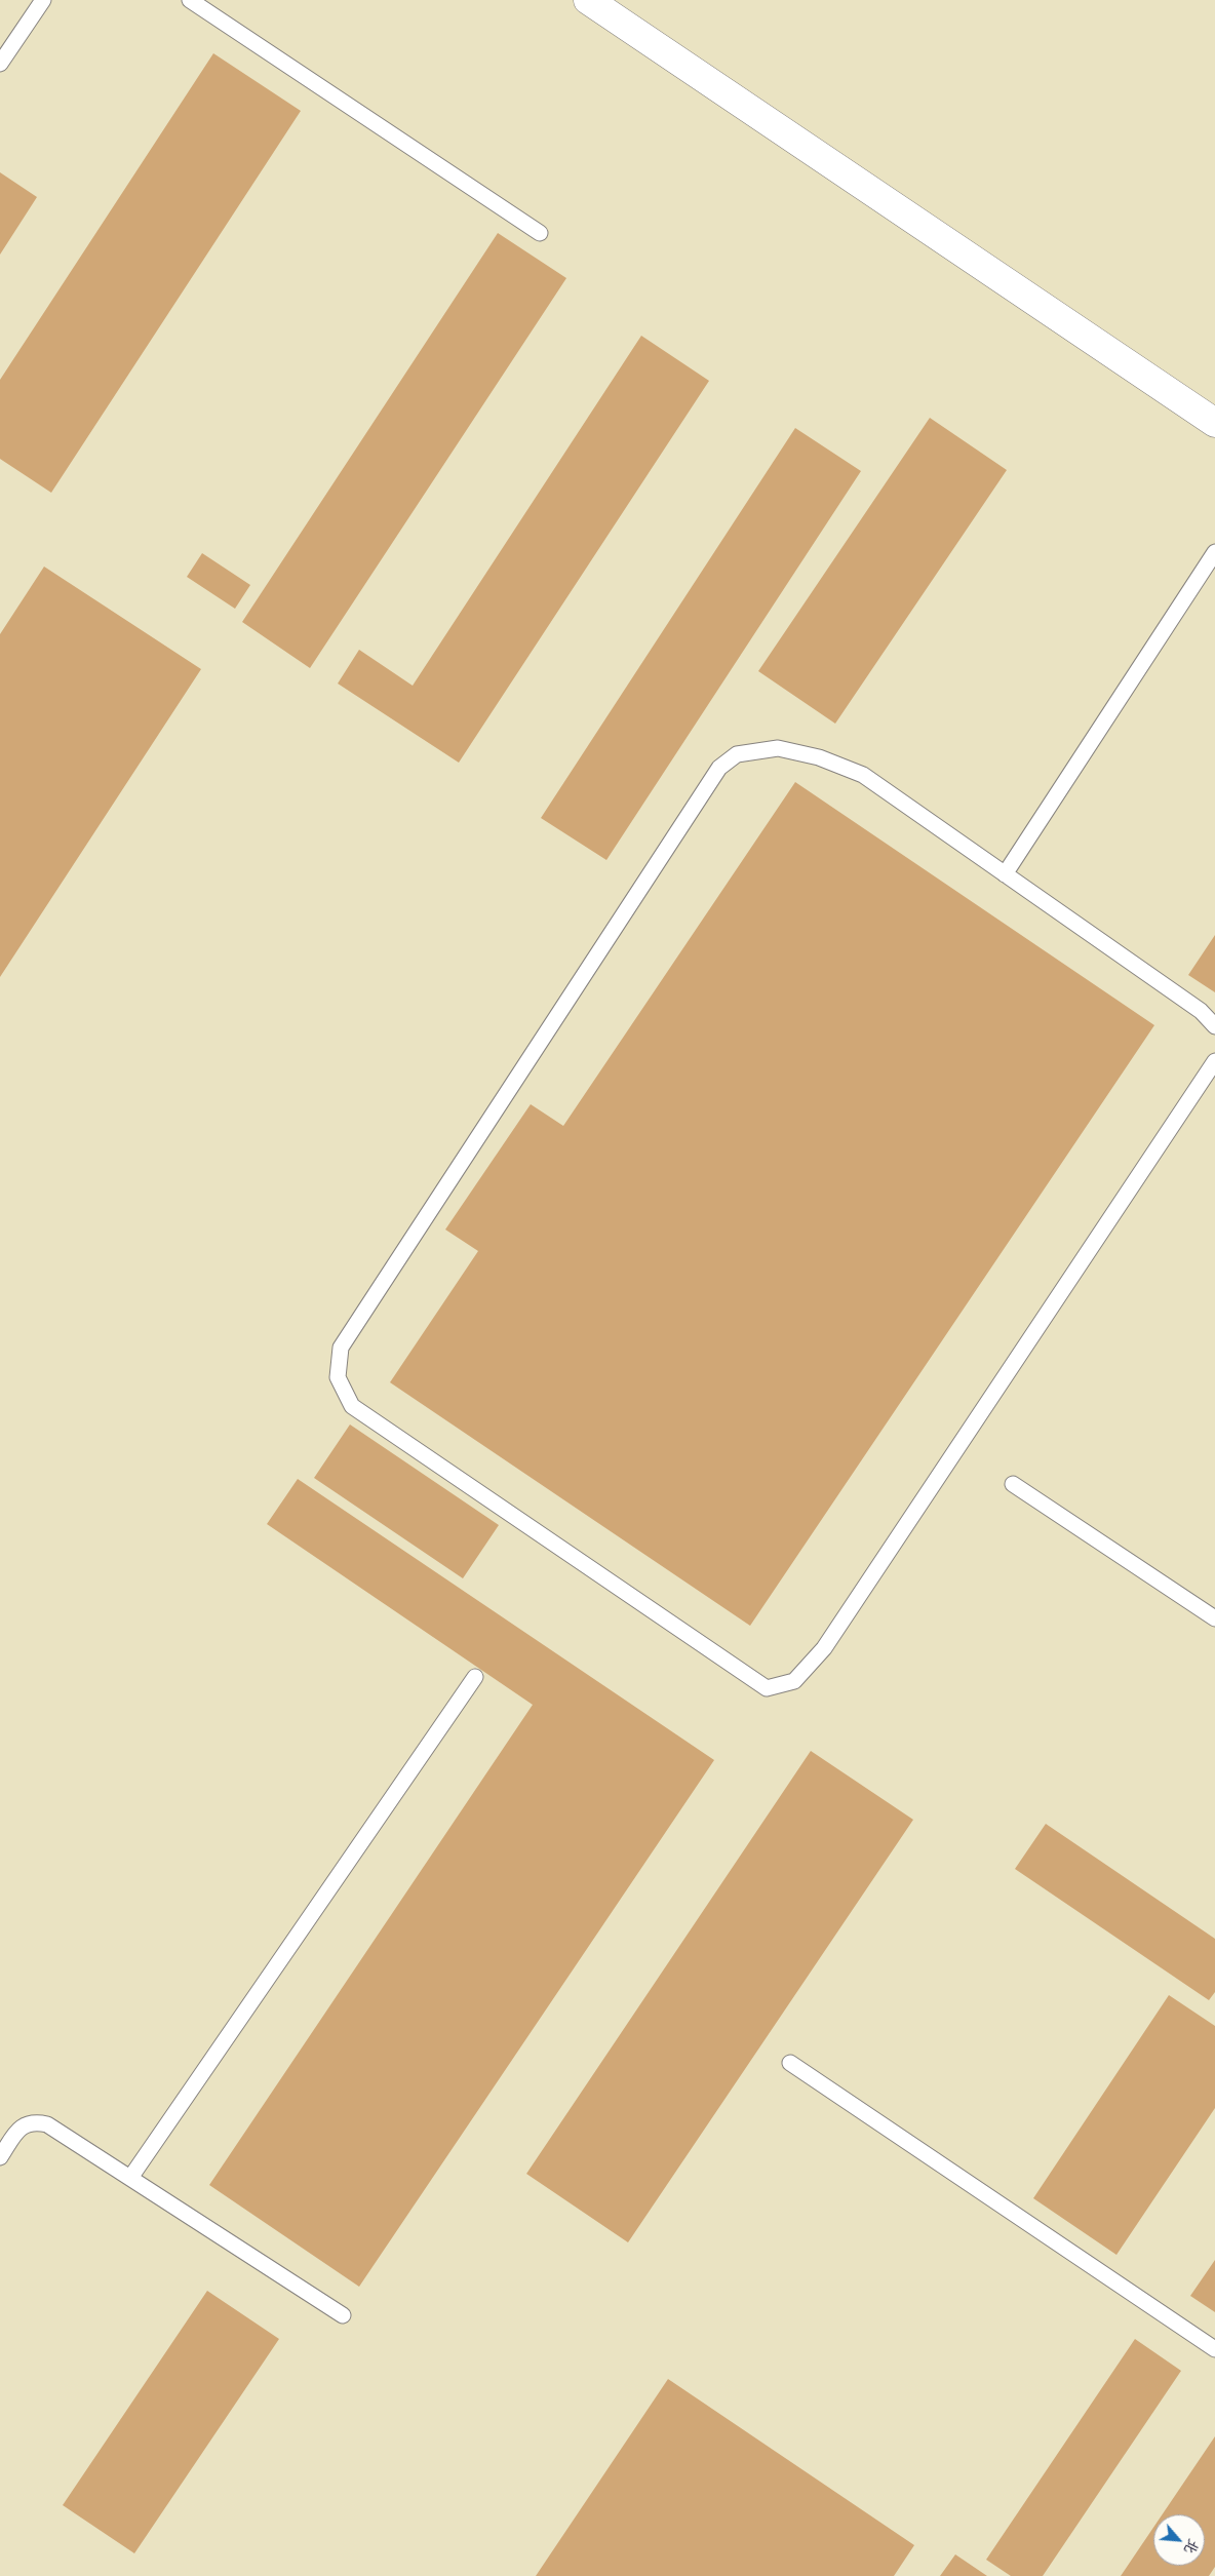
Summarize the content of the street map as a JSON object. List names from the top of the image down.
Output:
{
  "north": "bottom right"
}
